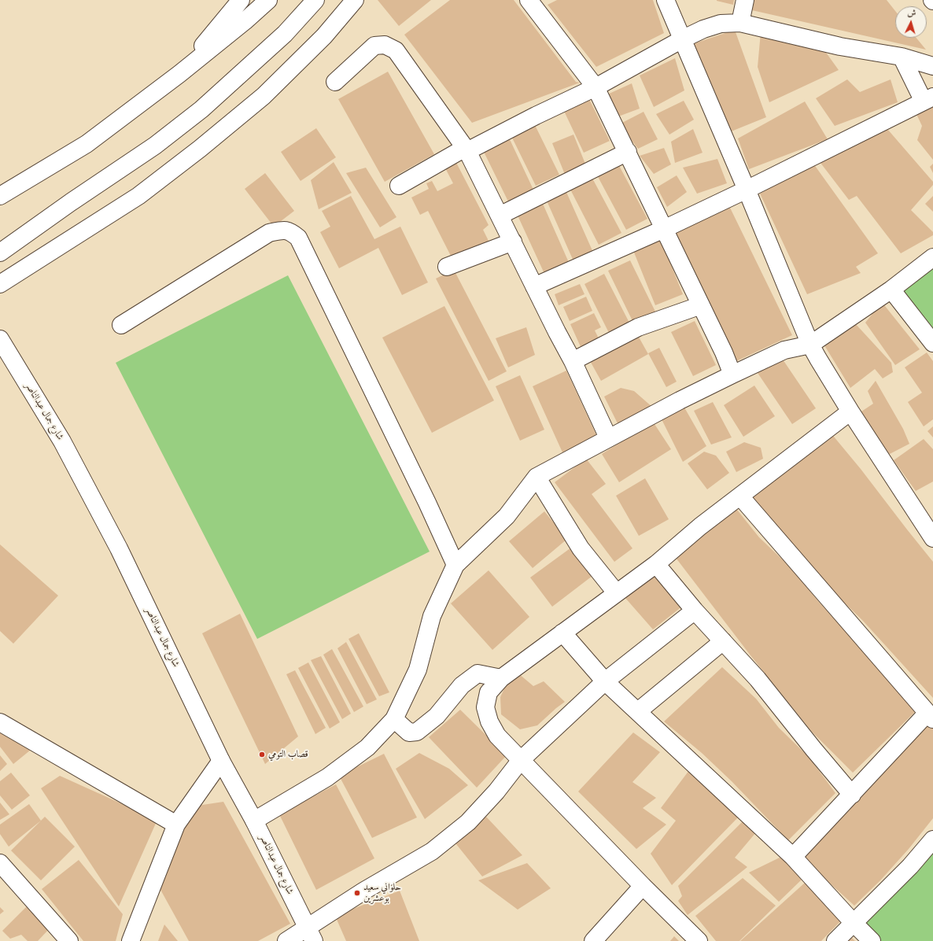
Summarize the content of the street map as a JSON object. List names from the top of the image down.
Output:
{
  "streets": {
    "main road": ["شارع جمال عبدالناصر"]
  },
  "places": ["قصاب التومي", "حلواني سعيد بوعشرين"],
  "north": "top"
}
